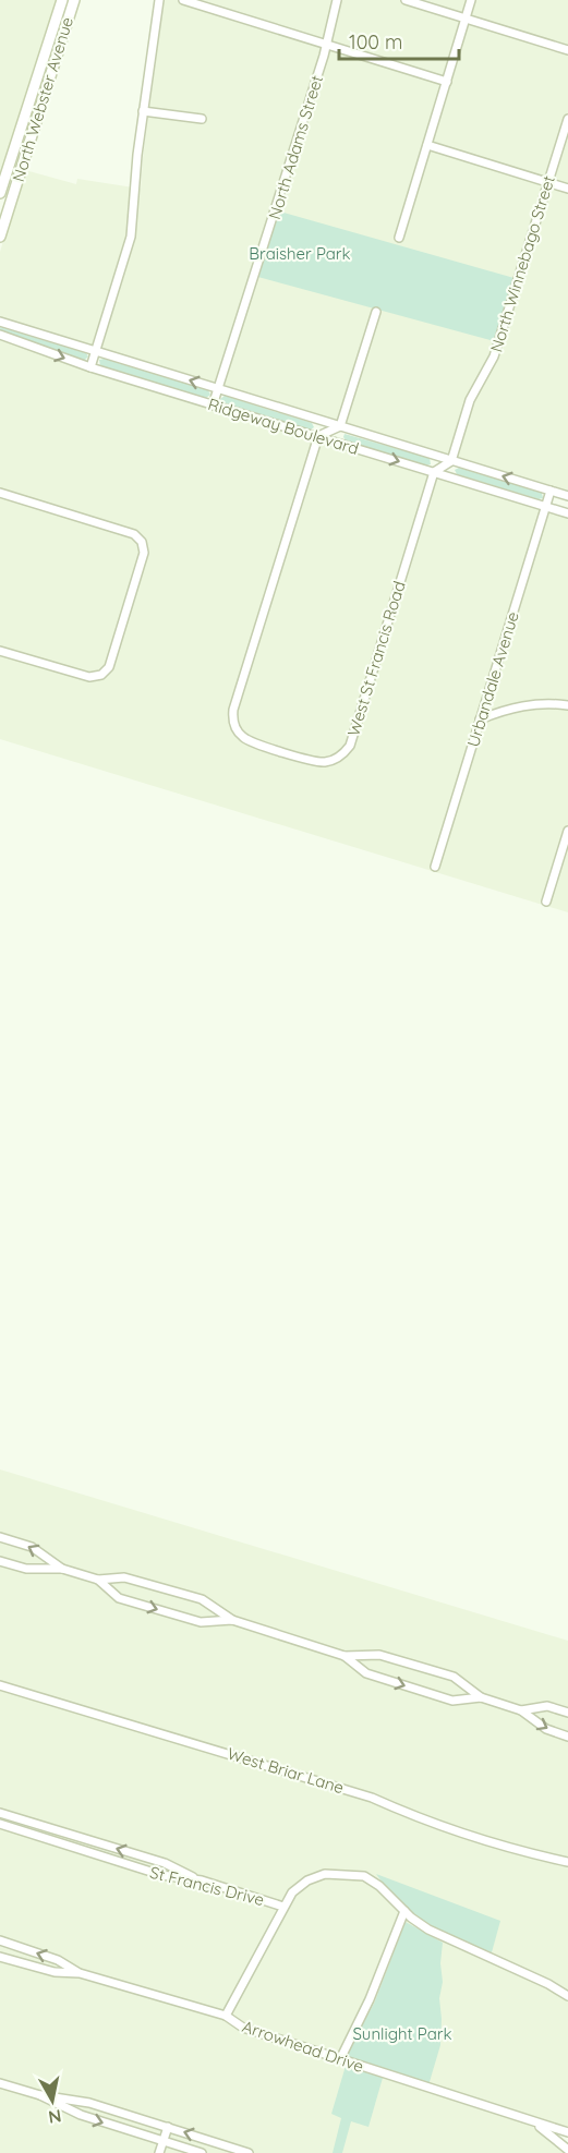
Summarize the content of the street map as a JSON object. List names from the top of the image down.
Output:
{
  "streets": {
    "main road": ["North Webster Avenue"],
    "street": [
      "North Adams Street",
      "North Winnebago Street",
      "Ridgeway Boulevard",
      "West St Francis Road",
      "Urbandale Avenue",
      "West Briar Lane",
      "St Francis Drive",
      "Arrowhead Drive"
    ]
  },
  "crossings": [
    ["North Adams Street", "Ridgeway Boulevard"],
    ["North Winnebago Street", "Ridgeway Boulevard"],
    ["Ridgeway Boulevard", "West St Francis Road"],
    ["Ridgeway Boulevard", "Urbandale Avenue"]
  ],
  "parks": ["Braisher Park", "Sunlight Park"],
  "scale_bar": "100 m",
  "north": "bottom"
}
